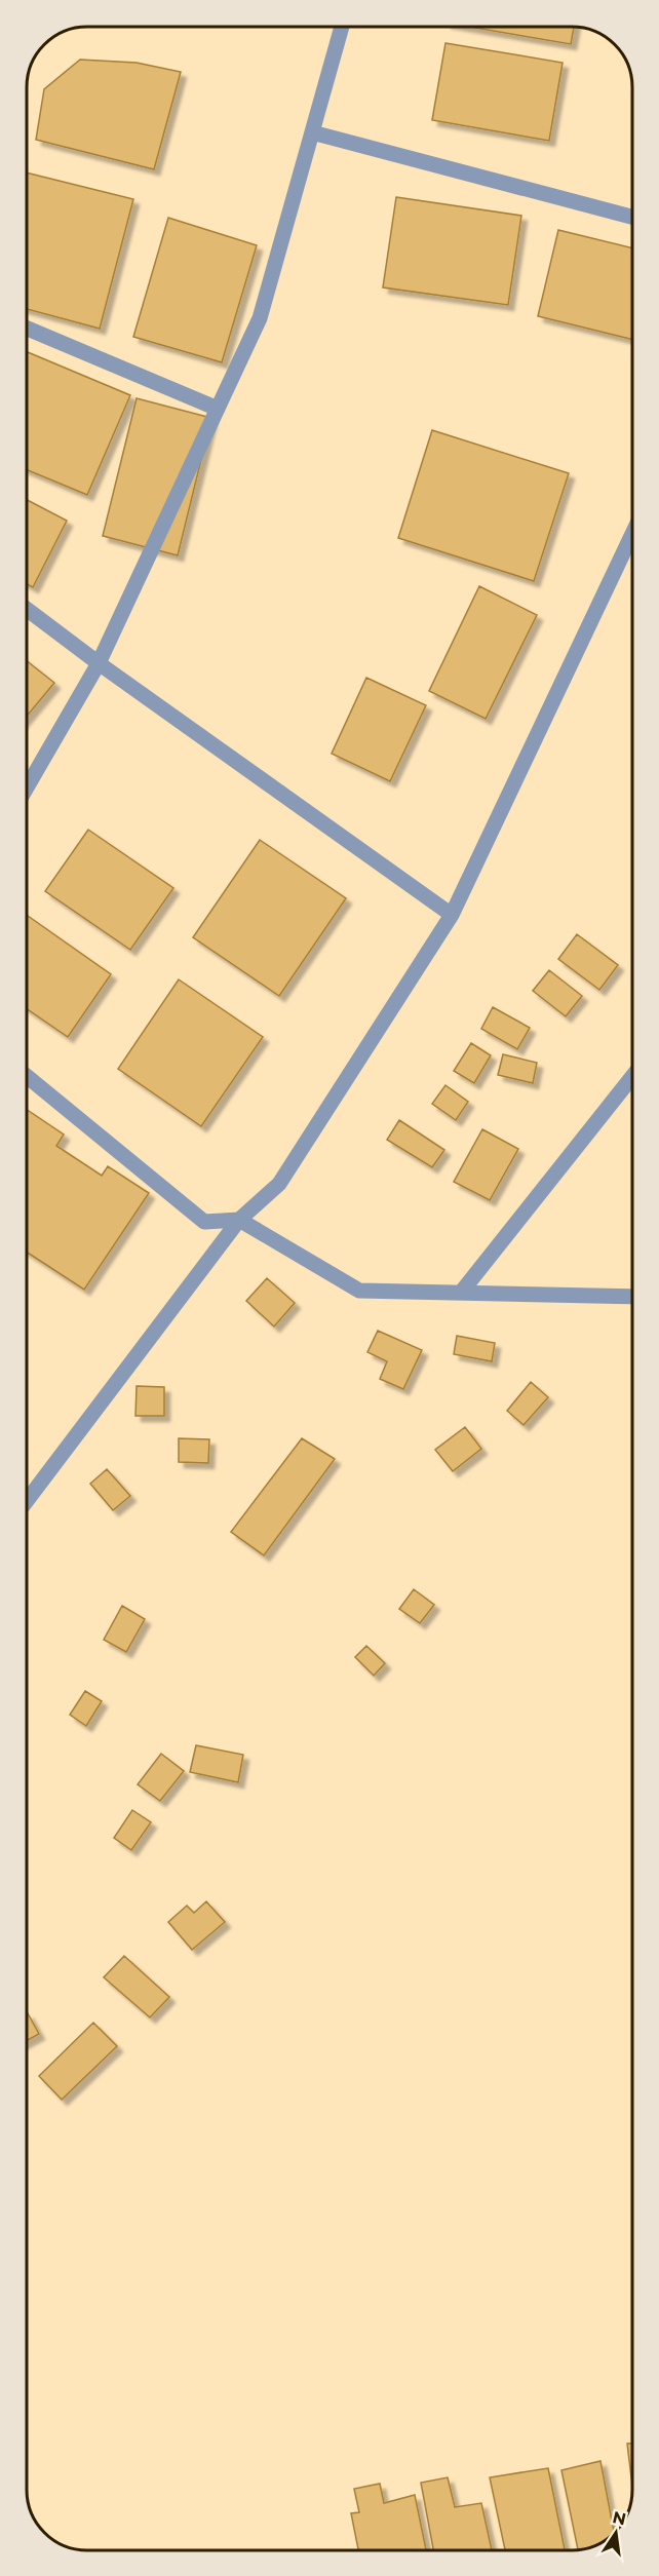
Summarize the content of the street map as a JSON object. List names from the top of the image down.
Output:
{
  "north": "top"
}
